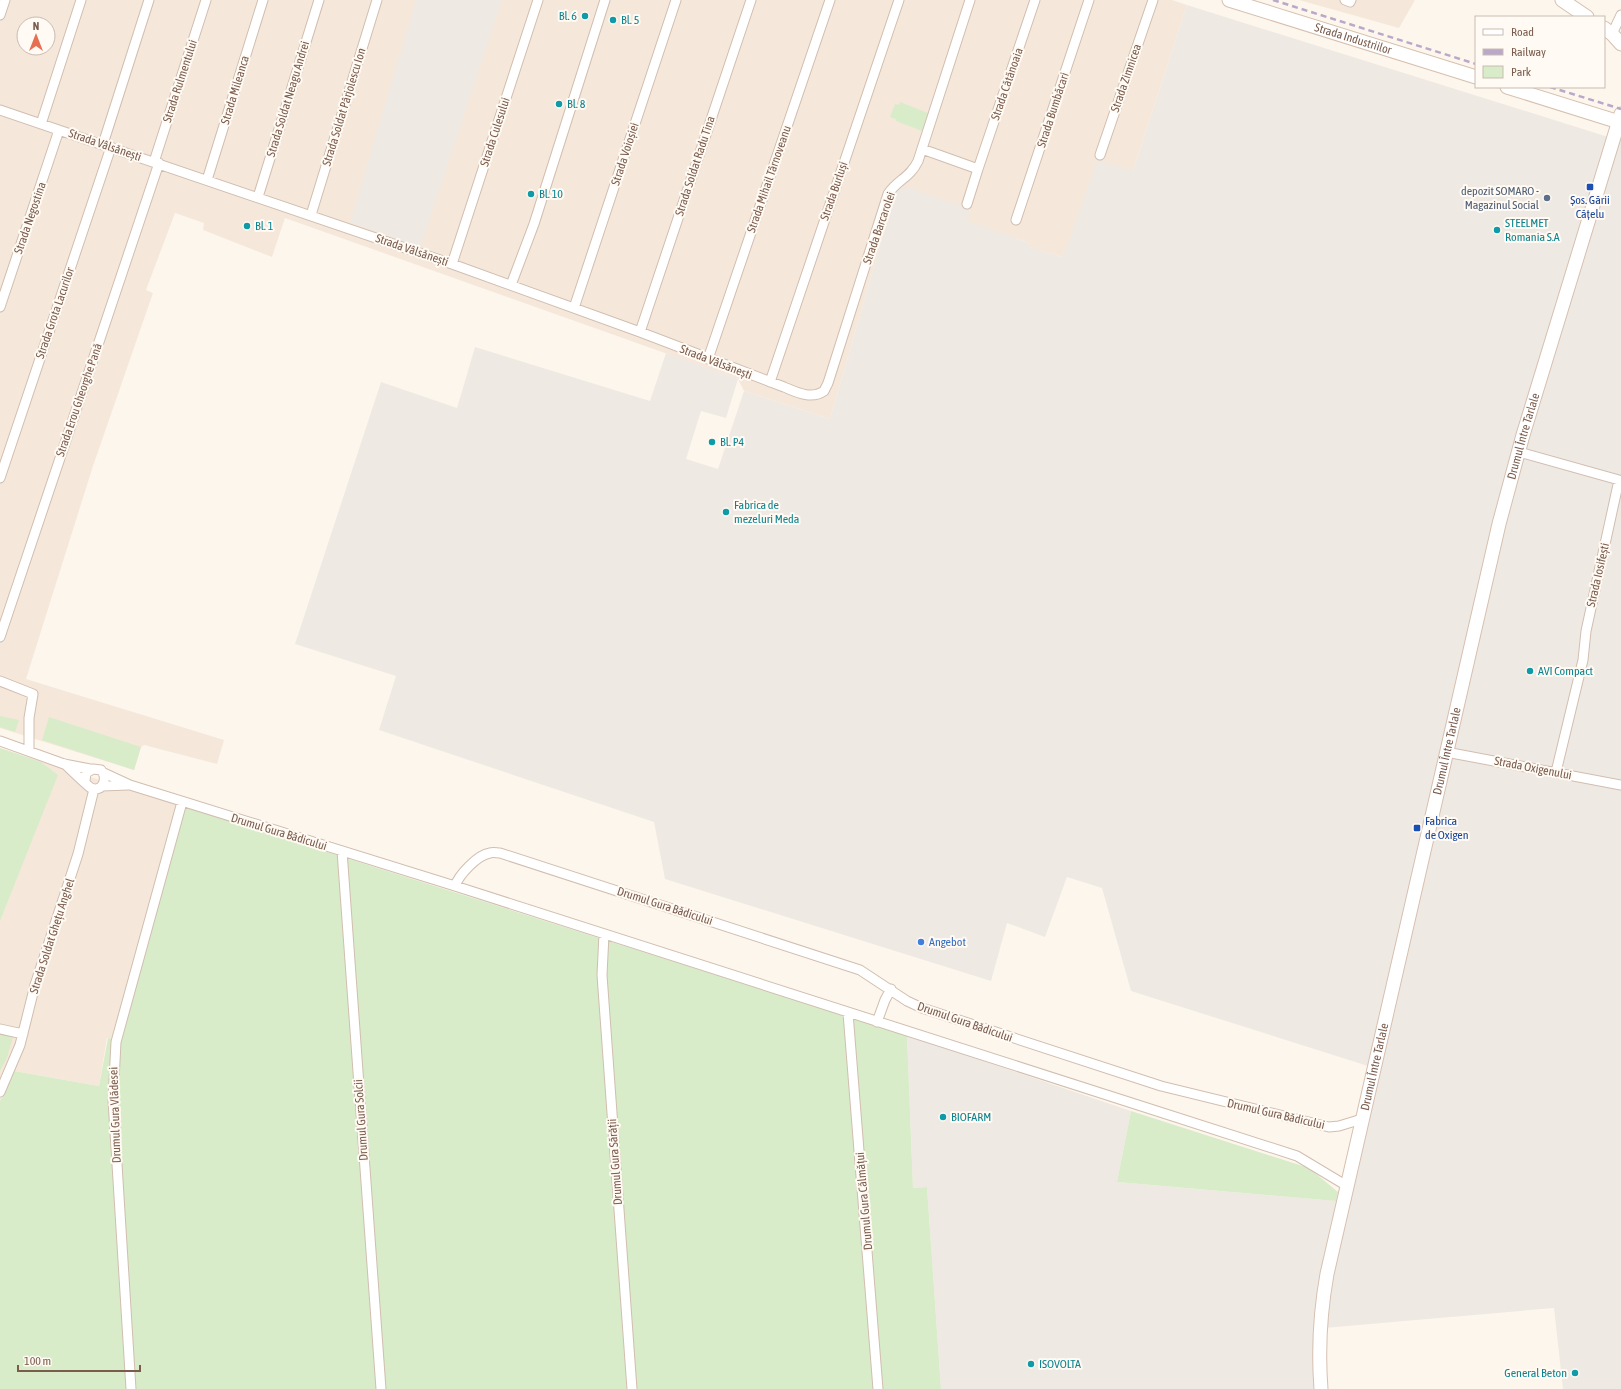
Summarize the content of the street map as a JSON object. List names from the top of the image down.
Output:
{
  "streets": {
    "main road": ["Strada Industriilor", "Drumul Între Tarlale"],
    "street": [
      "Strada Zimnicea",
      "Strada Rulmentului",
      "Strada Cătănoaia",
      "Strada Mileanca",
      "Strada Soldat Neagu Andrei",
      "Strada Soldat Pârjolescu Ion",
      "Strada Bumbăcari",
      "Strada Culesului",
      "Strada Vâlsănești",
      "Strada Voioșiei",
      "Strada Soldat Radu Tina",
      "Strada Mihail Târnoveanu",
      "Strada Burluși",
      "Strada Negostina",
      "Strada Barcarolei",
      "Strada Grota Lacurilor",
      "Strada Erou Gheorghe Pană",
      "Strada Iosifești",
      "Strada Oxigenului",
      "Drumul Gura Bădicului",
      "Strada Soldat Ghețu Anghel",
      "Drumul Gura Vlădesei",
      "Drumul Gura Solcii",
      "Drumul Gura Sărății",
      "Drumul Gura Călmățui"
    ]
  },
  "crossings": [
    ["Strada Rulmentului", "Strada Vâlsănești"],
    ["Strada Rulmentului", "Strada Erou Gheorghe Pană"],
    ["Strada Mileanca", "Strada Vâlsănești"],
    ["Strada Soldat Neagu Andrei", "Strada Vâlsănești"],
    ["Strada Soldat Pârjolescu Ion", "Strada Vâlsănești"],
    ["Strada Culesului", "Strada Vâlsănești"],
    ["Strada Vâlsănești", "Strada Voioșiei"],
    ["Strada Vâlsănești", "Strada Soldat Radu Tina"],
    ["Strada Vâlsănești", "Strada Mihail Târnoveanu"],
    ["Strada Vâlsănești", "Strada Burluși"],
    ["Strada Vâlsănești", "Strada Negostina"],
    ["Strada Vâlsănești", "Strada Barcarolei"],
    ["Strada Vâlsănești", "Strada Grota Lacurilor"],
    ["Strada Vâlsănești", "Strada Erou Gheorghe Pană"],
    ["Drumul Între Tarlale", "Strada Iosifești"],
    ["Drumul Între Tarlale", "Strada Oxigenului"],
    ["Drumul Între Tarlale", "Drumul Gura Bădicului"],
    ["Strada Iosifești", "Strada Oxigenului"],
    ["Drumul Gura Bădicului", "Strada Soldat Ghețu Anghel"],
    ["Drumul Gura Bădicului", "Drumul Gura Vlădesei"],
    ["Drumul Gura Bădicului", "Drumul Gura Solcii"],
    ["Drumul Gura Bădicului", "Drumul Gura Sărății"],
    ["Drumul Gura Bădicului", "Drumul Gura Călmățui"]
  ],
  "places": {
    "other": [
      "Bl. 6",
      "Bl. 5",
      "Bl. 8",
      "Bl. 10",
      "depozit SOMARO - Magazinul Social",
      "Bl. 1",
      "STEELMET Romania S.A",
      "Bl. P4",
      "Fabrica de mezeluri Meda",
      "AVI Compact",
      "Angebot",
      "BIOFARM",
      "ISOVOLTA",
      "General Beton"
    ],
    "transit": ["Șos. Gării Cățelu", "Fabrica de Oxigen"]
  },
  "legend": ["Road", "Railway", "Park"],
  "scale_bar": "100 m",
  "north": "top"
}
